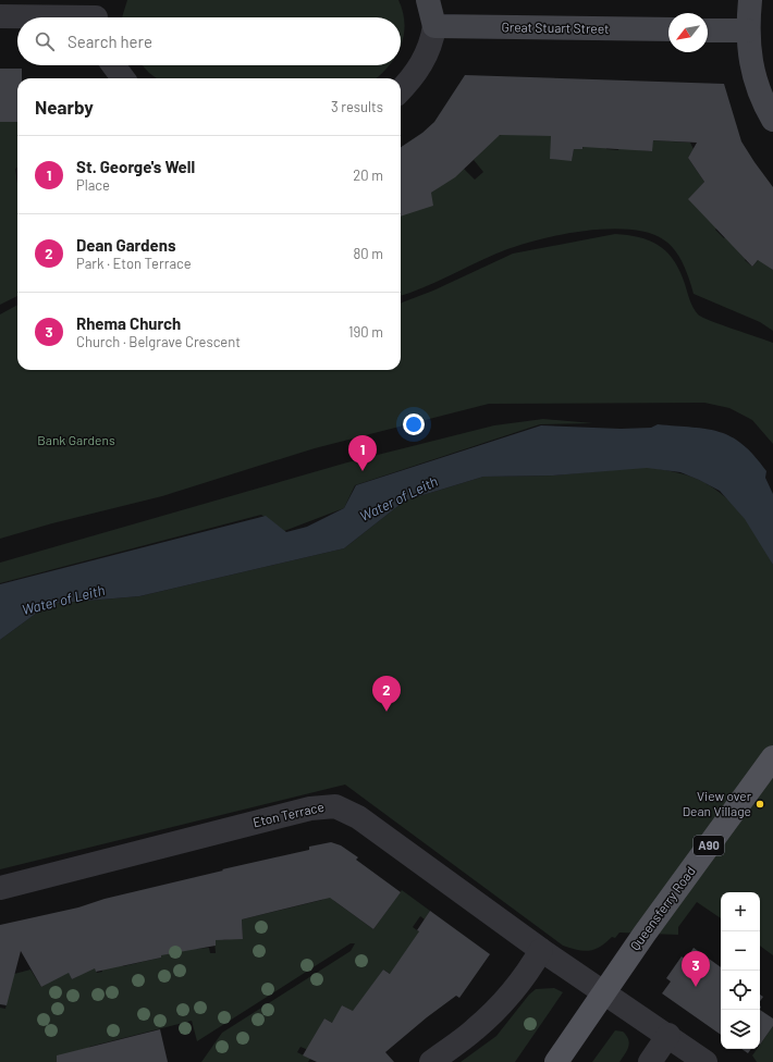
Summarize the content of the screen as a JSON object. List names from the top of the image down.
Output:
{
  "streets": {
    "main road": ["A90", "Queensferry Road"],
    "street": ["Great Stuart Street", "Eton Terrace"]
  },
  "crossings": [
    ["Eton Terrace", "Queensferry Road"]
  ],
  "water": ["Water of Leith"],
  "parks": ["Bank Gardens"],
  "places": ["View over Dean Village"],
  "north": "bottom left",
  "page": {
    "search": "Search here",
    "heading": ["Nearby", "3 results"],
    "list": [
      {
        "mark": "1",
        "name": "St. George's Well",
        "note": "Place",
        "value": "20 m"
      },
      {
        "mark": "2",
        "name": "Dean Gardens",
        "note": "Park · Eton Terrace",
        "value": "80 m"
      },
      {
        "mark": "3",
        "name": "Rhema Church",
        "note": "Church · Belgrave Crescent",
        "value": "190 m"
      }
    ],
    "pins": ["1", "2", "3"],
    "map_buttons": ["+", "−"]
  }
}
